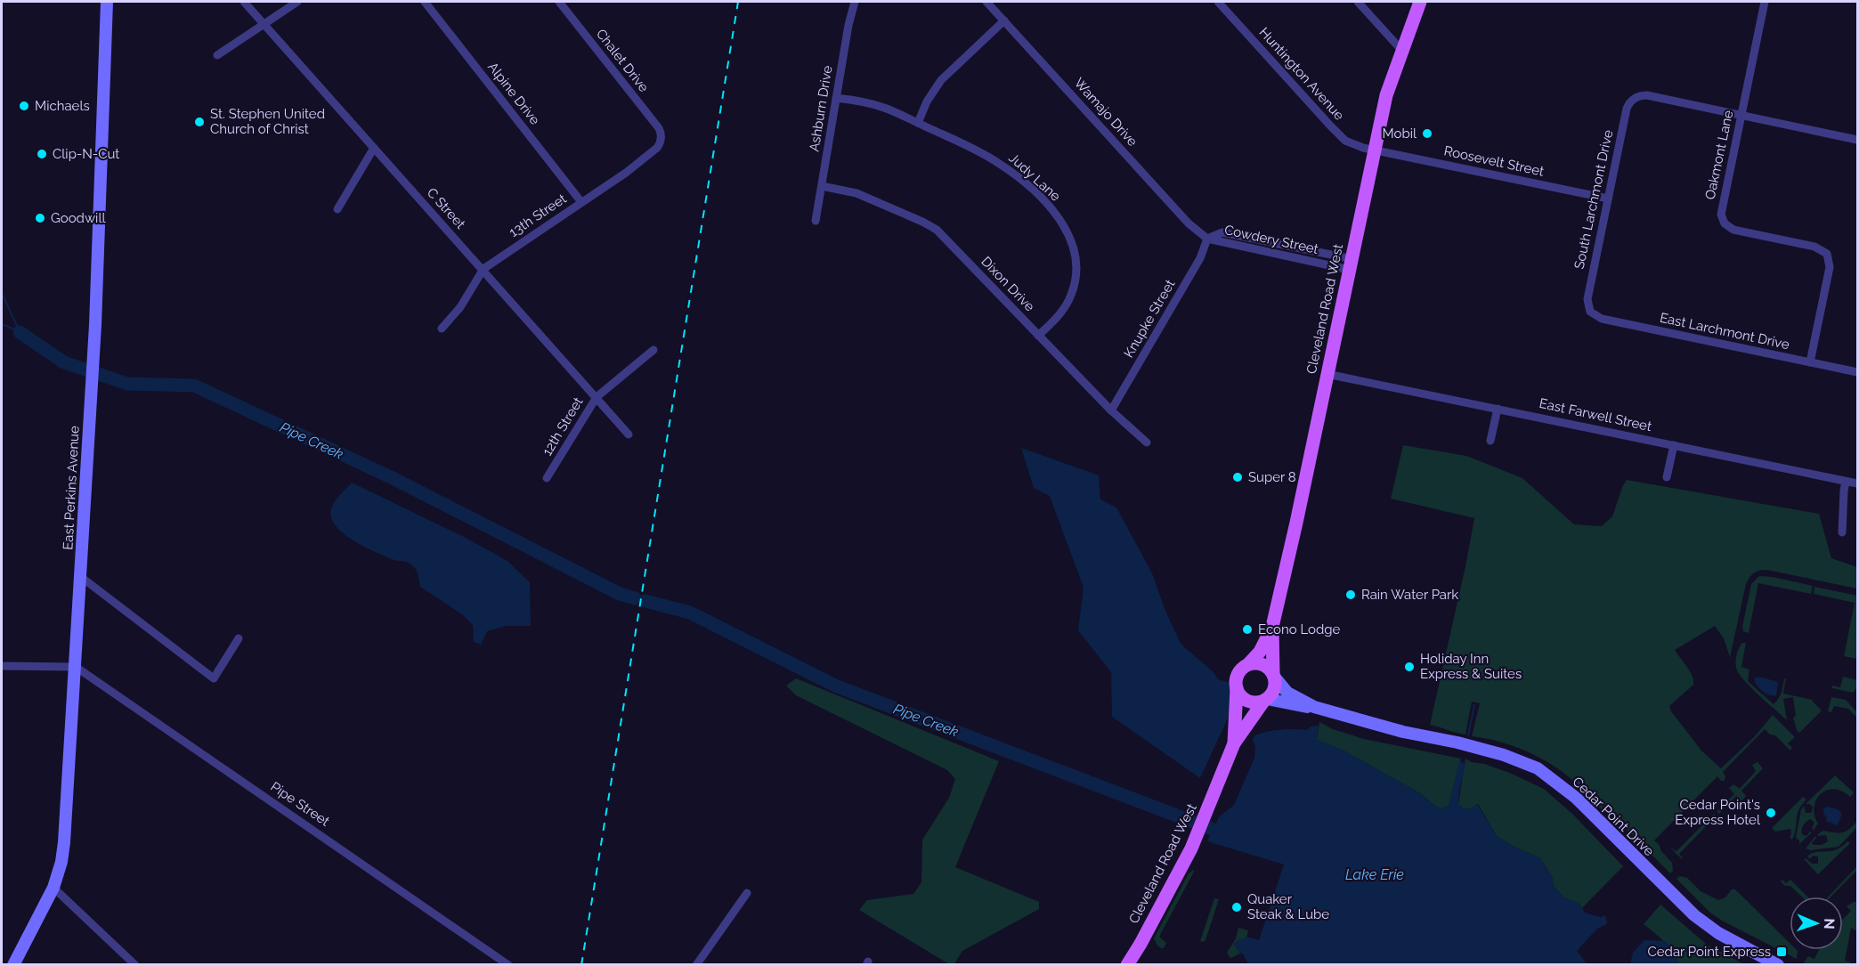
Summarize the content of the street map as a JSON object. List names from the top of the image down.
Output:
{
  "streets": {
    "main road": ["Cleveland Road West", "East Perkins Avenue", "Cedar Point Drive"],
    "street": [
      "Chalet Drive",
      "Huntington Avenue",
      "Alpine Drive",
      "Ashburn Drive",
      "Wamajo Drive",
      "Oakmont Lane",
      "Roosevelt Street",
      "Judy Lane",
      "South Larchmont Drive",
      "C Street",
      "13th Street",
      "Cowdery Street",
      "Dixon Drive",
      "Knupke Street",
      "East Larchmont Drive",
      "East Farwell Street",
      "12th Street",
      "Pipe Street"
    ]
  },
  "crossings": [
    ["Chalet Drive", "13th Street"],
    ["Huntington Avenue", "Roosevelt Street"],
    ["Huntington Avenue", "Cleveland Road West"],
    ["Alpine Drive", "13th Street"],
    ["Ashburn Drive", "Judy Lane"],
    ["Ashburn Drive", "Dixon Drive"],
    ["Wamajo Drive", "Cowdery Street"],
    ["Wamajo Drive", "Knupke Street"],
    ["Oakmont Lane", "South Larchmont Drive"],
    ["Oakmont Lane", "East Larchmont Drive"],
    ["Roosevelt Street", "South Larchmont Drive"],
    ["Roosevelt Street", "Cleveland Road West"],
    ["Judy Lane", "Dixon Drive"],
    ["South Larchmont Drive", "East Larchmont Drive"],
    ["C Street", "13th Street"],
    ["C Street", "12th Street"],
    ["Cowdery Street", "Cleveland Road West"],
    ["Cowdery Street", "Knupke Street"],
    ["Dixon Drive", "Knupke Street"],
    ["Cleveland Road West", "East Farwell Street"],
    ["Cleveland Road West", "Cedar Point Drive"],
    ["East Perkins Avenue", "Pipe Street"]
  ],
  "water": ["Pipe Creek", "Lake Erie"],
  "places": {
    "other": [
      "Michaels",
      "St. Stephen United Church of Christ",
      "Mobil",
      "Clip-N-Cut",
      "Goodwill",
      "Super 8",
      "Rain Water Park",
      "Econo Lodge",
      "Holiday Inn Express & Suites",
      "Cedar Point's Express Hotel",
      "Quaker Steak & Lube"
    ],
    "transit": ["Cedar Point Express"]
  },
  "north": "right"
}
